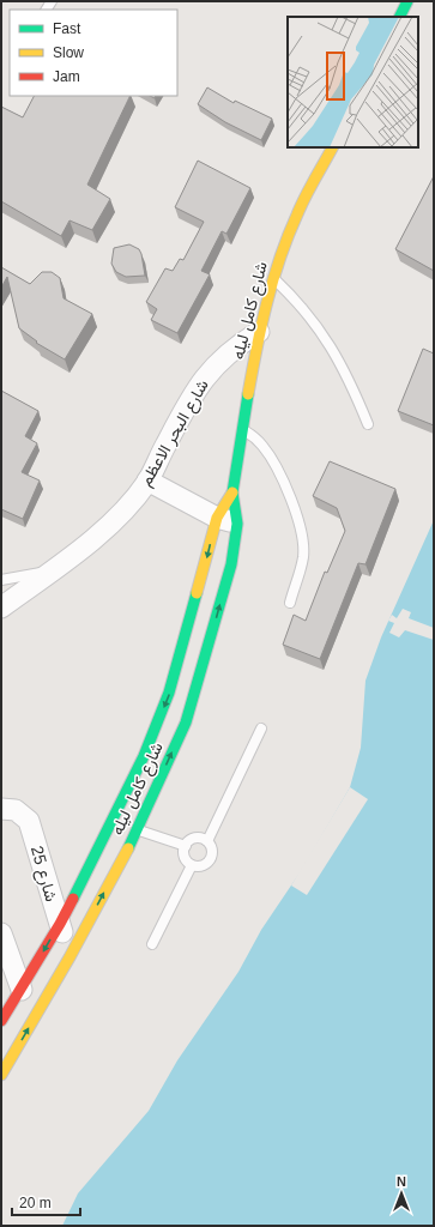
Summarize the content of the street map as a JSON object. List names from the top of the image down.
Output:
{
  "streets": {
    "street": ["شارع كامل ليله", "شارع البحر الاعظم", "شارع 25"]
  },
  "crossings": [
    ["شارع كامل ليله", "شارع البحر الاعظم"],
    ["شارع كامل ليله", "شارع 25"]
  ],
  "legend": ["Fast", "Slow", "Jam"],
  "scale_bar": "20 m",
  "north": "top"
}
